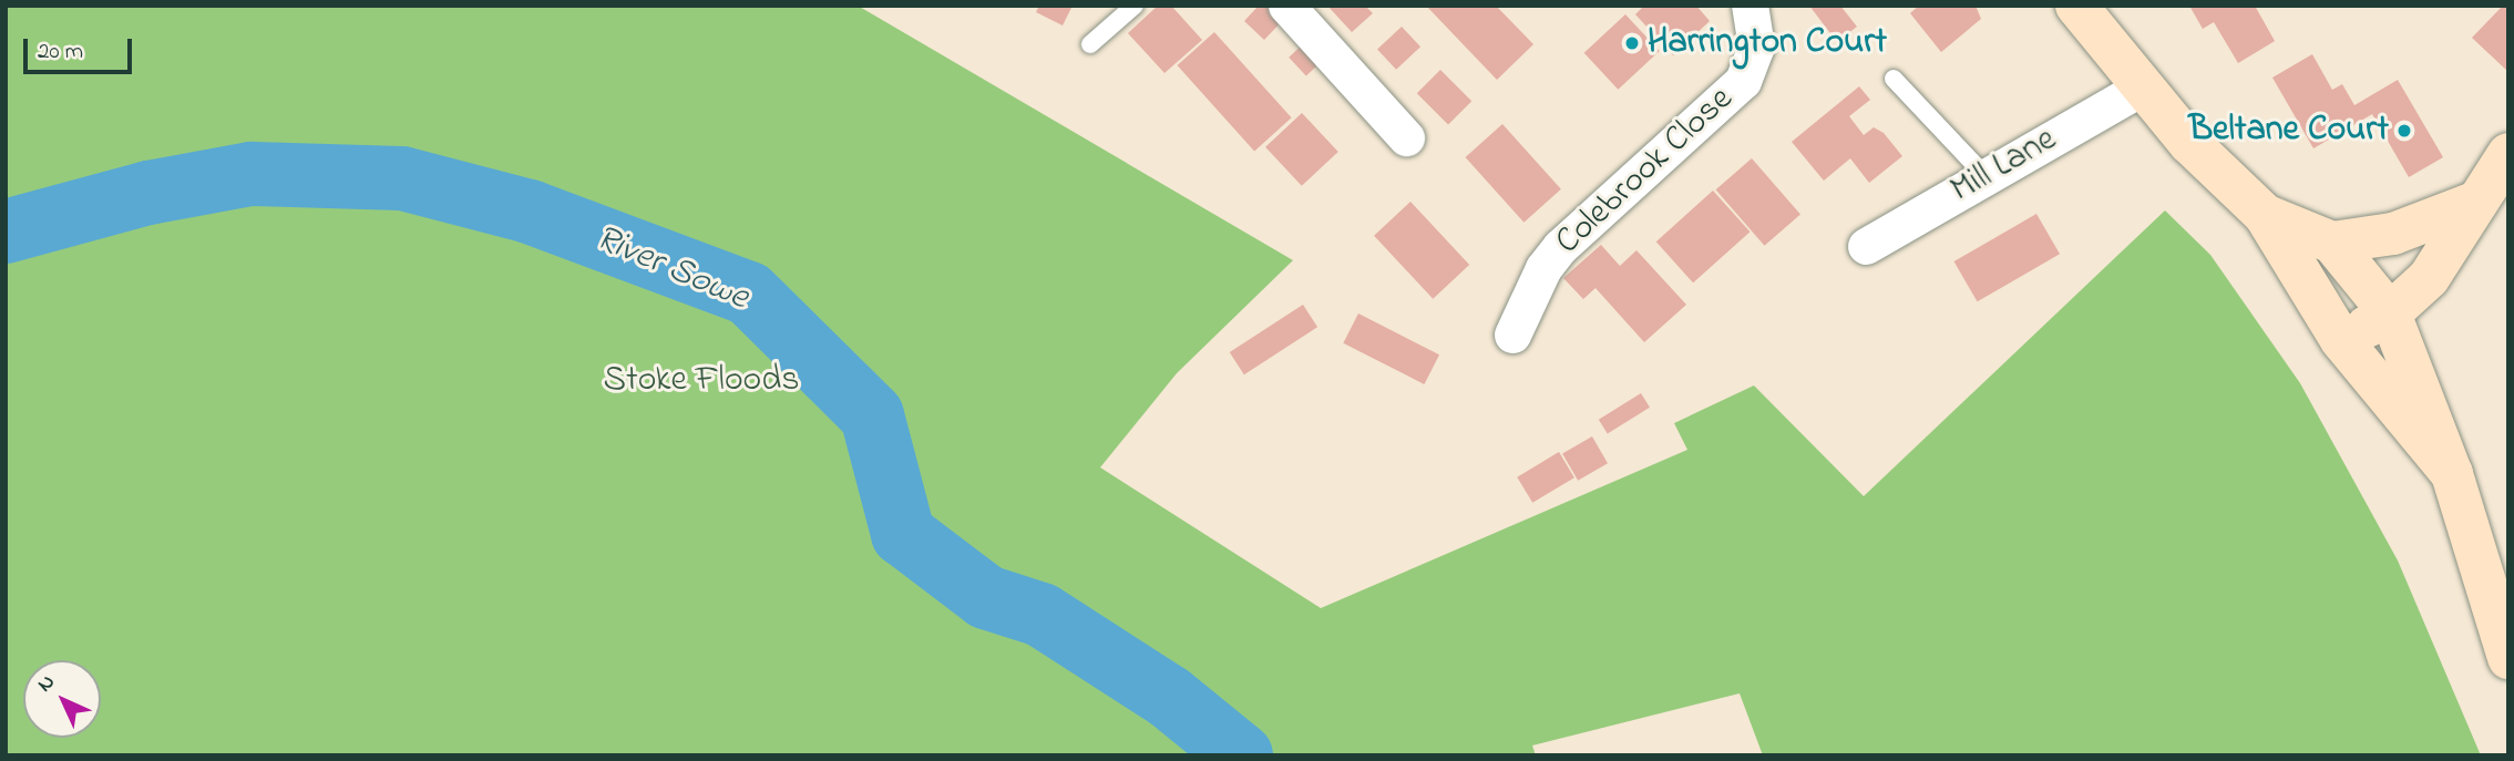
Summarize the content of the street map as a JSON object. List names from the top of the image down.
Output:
{
  "streets": {
    "street": ["Mill Lane", "Colebrook Close"]
  },
  "water": ["River Sowe"],
  "parks": ["Stoke Floods"],
  "places": ["Harrington Court", "Beltane Court"],
  "scale_bar": "20 m",
  "north": "top left"
}
